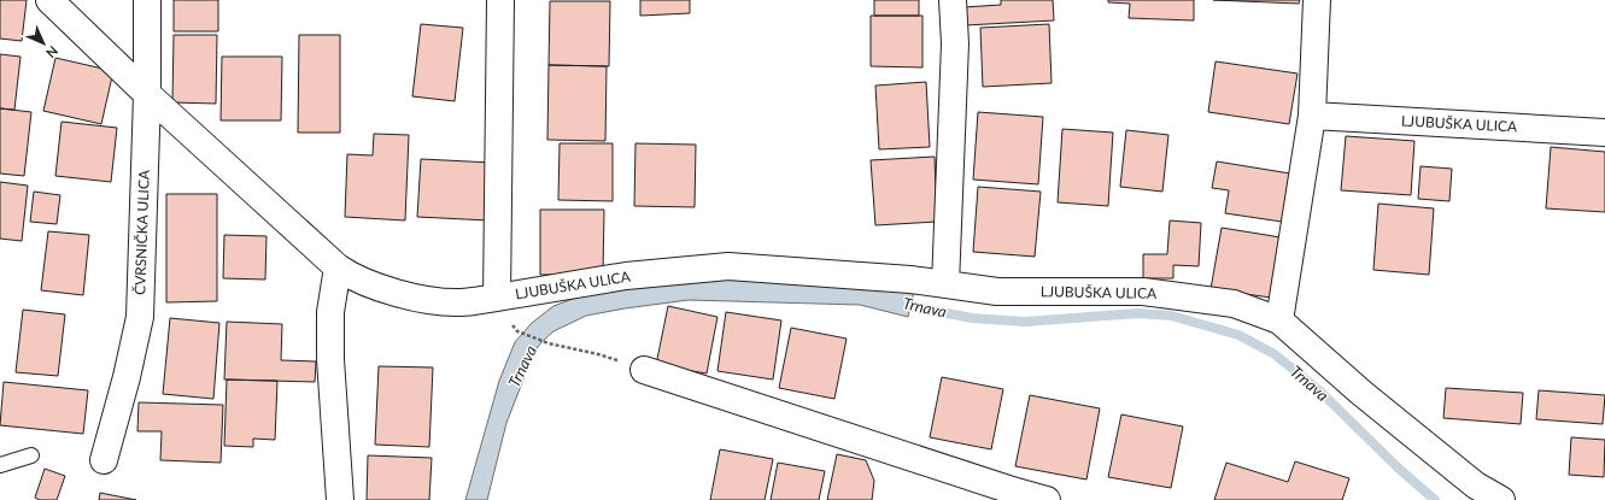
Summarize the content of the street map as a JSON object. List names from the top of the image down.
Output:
{
  "streets": {
    "street": ["LJUBUŠKA ULICA", "ČVRSNIČKA ULICA"]
  },
  "water": ["Trnava"],
  "north": "bottom right"
}
